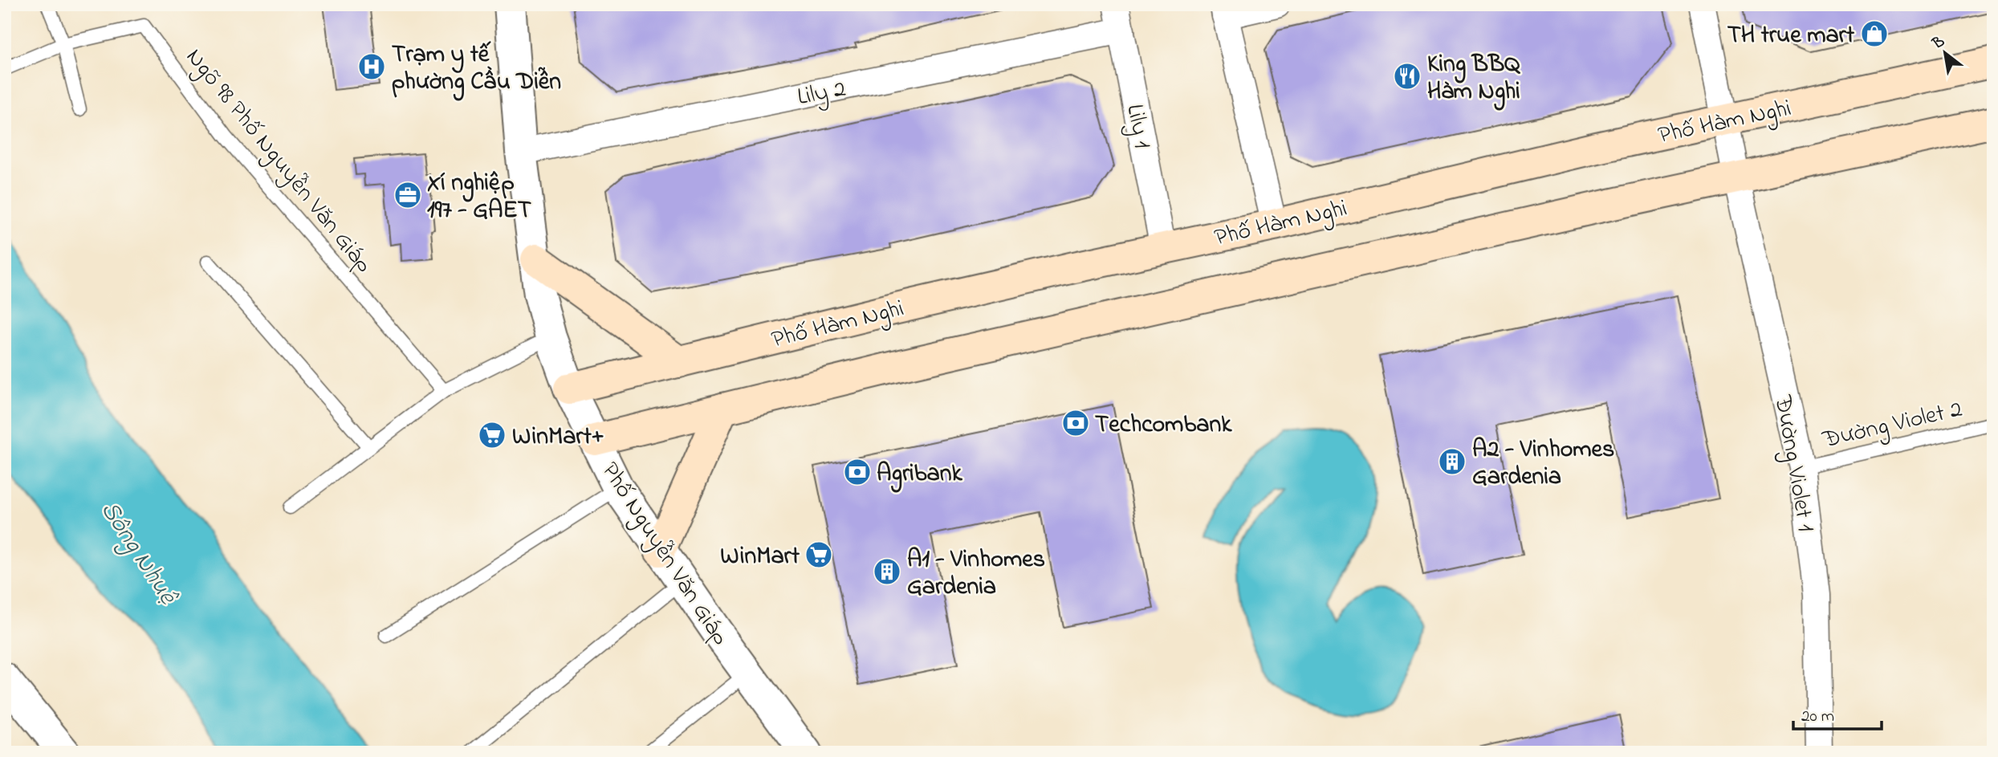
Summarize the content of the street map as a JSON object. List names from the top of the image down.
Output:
{
  "streets": {
    "main road": ["Phố Hàm Nghi"],
    "street": [
      "Lily 2",
      "Lily 1",
      "Đường Violet 1",
      "Phố Nguyễn Văn Giáp"
    ],
    "lane": ["Ngõ 98 Phố Nguyễn Văn Giáp", "Đường Violet 2"]
  },
  "crossings": [
    ["Lily 2", "Lily 1"],
    ["Lily 2", "Phố Nguyễn Văn Giáp"],
    ["Phố Hàm Nghi", "Lily 1"],
    ["Phố Hàm Nghi", "Đường Violet 1"],
    ["Phố Hàm Nghi", "Phố Nguyễn Văn Giáp"],
    ["Đường Violet 2", "Đường Violet 1"]
  ],
  "water": ["Sông Nhuệ"],
  "places": {
    "shop": ["TH true mart"],
    "hospital": ["Trạm y tế phường Cầu Diễn"],
    "restaurant": ["King BBQ Hàm Nghi"],
    "office": ["Xí nghiệp 197 - GAET"],
    "bank": ["Techcombank", "Agribank"],
    "supermarket": ["WinMart+", "WinMart"],
    "building": ["A2 - Vinhomes Gardenia", "A1 - Vinhomes Gardenia"]
  },
  "scale_bar": "20 m",
  "north": "top left"
}
